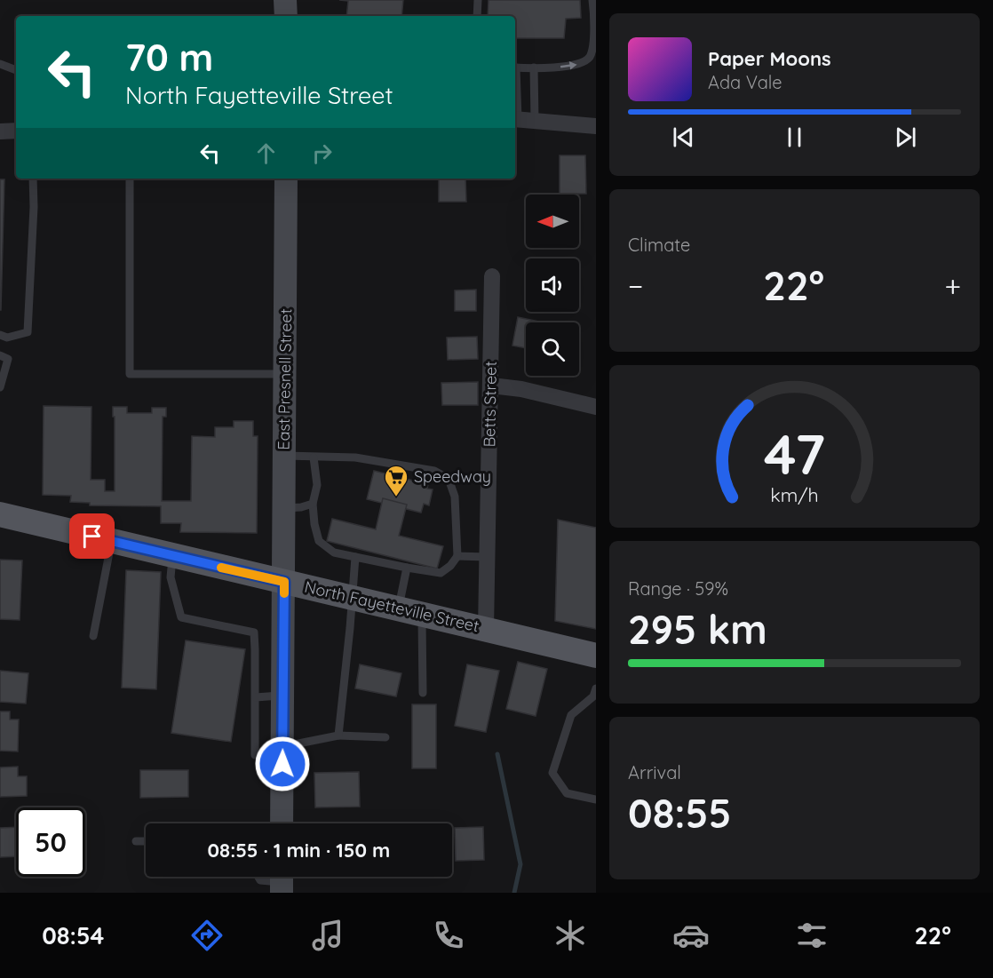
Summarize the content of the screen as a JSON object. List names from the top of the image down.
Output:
{
  "streets": {
    "main road": ["East Presnell Street", "North Fayetteville Street"],
    "street": ["Betts Street"]
  },
  "crossings": [
    ["East Presnell Street", "North Fayetteville Street"],
    ["Betts Street", "North Fayetteville Street"]
  ],
  "places": {
    "supermarket": ["Speedway"]
  },
  "north": "left",
  "page": {
    "turn": ["70 m", "North Fayetteville Street"],
    "song": ["Paper Moons", "Ada Vale"],
    "tile": [
      "Climate",
      ["Range · 59%", "295 km"],
      ["Arrival", "08:55"]
    ],
    "heat": ["−", "22°", "+"],
    "limit": "50",
    "trip": "08:55 · 1 min · 150 m",
    "tabs": ["08:54", "22°"],
    "gauge": ["47", "km/h"]
  }
}
